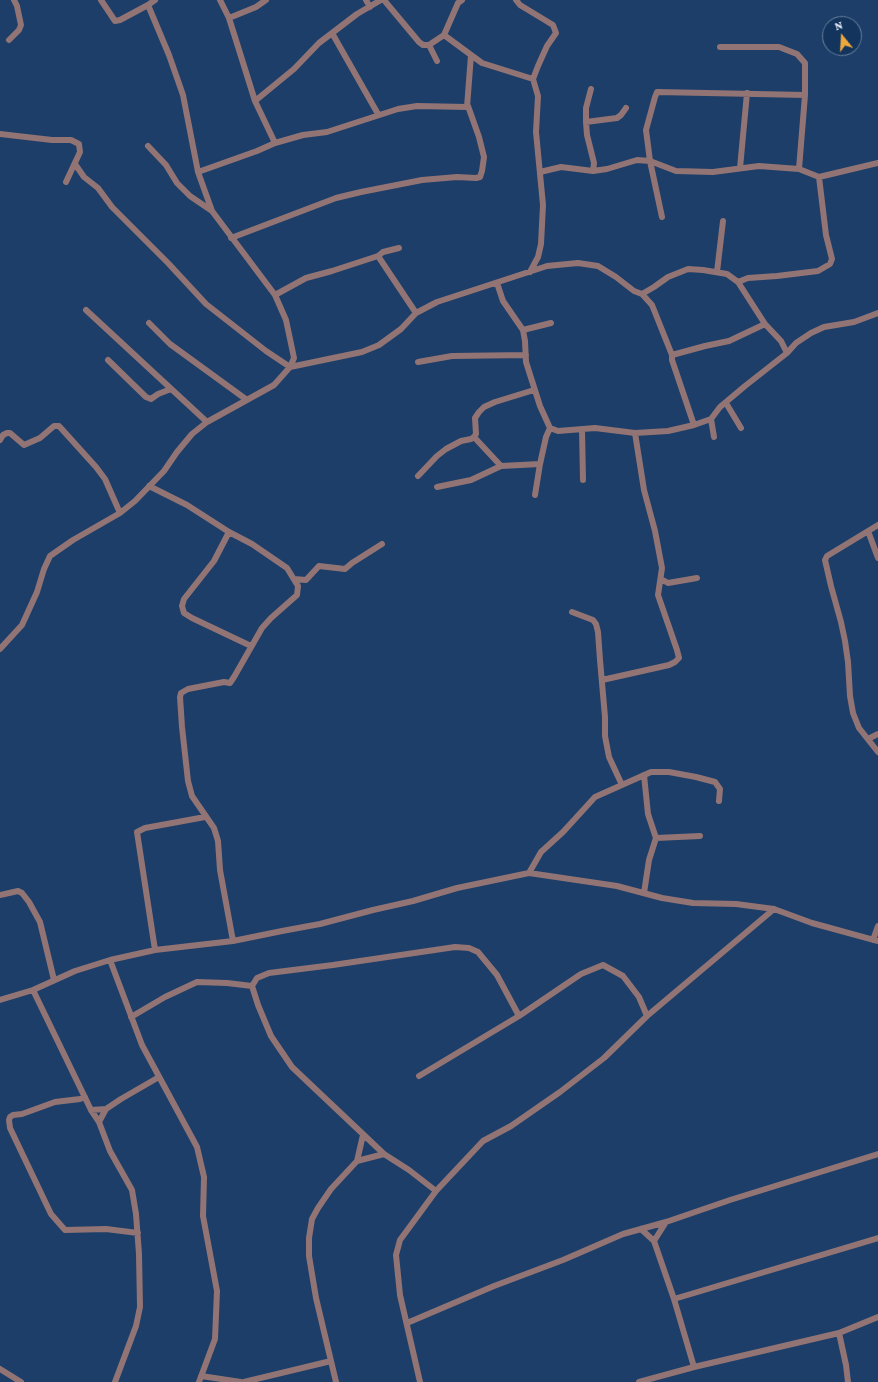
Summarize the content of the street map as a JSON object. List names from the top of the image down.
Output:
{
  "north": "top"
}
